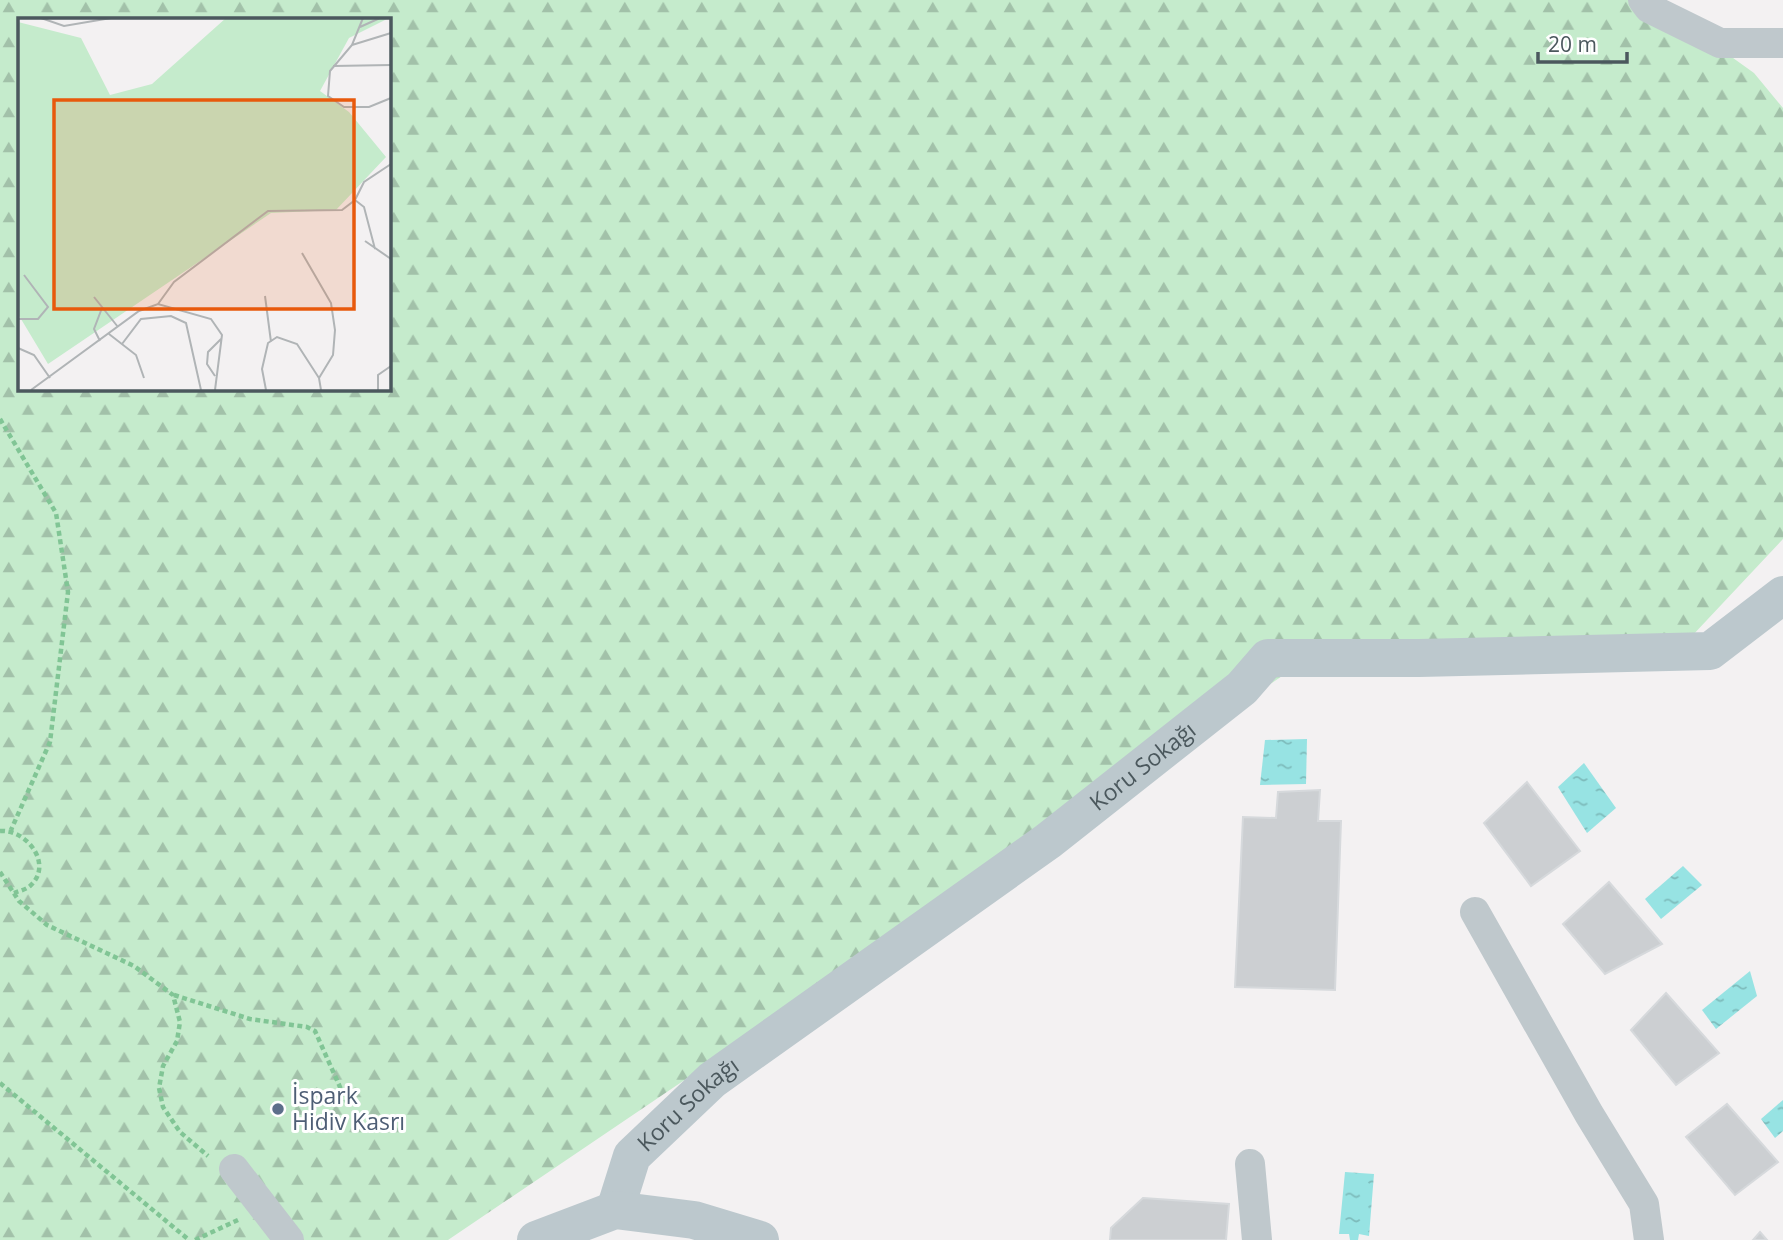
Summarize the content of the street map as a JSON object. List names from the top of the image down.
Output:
{
  "streets": {
    "street": ["Koru Sokağı"]
  },
  "places": ["İspark Hidiv Kasrı"],
  "scale_bar": "20 m"
}
